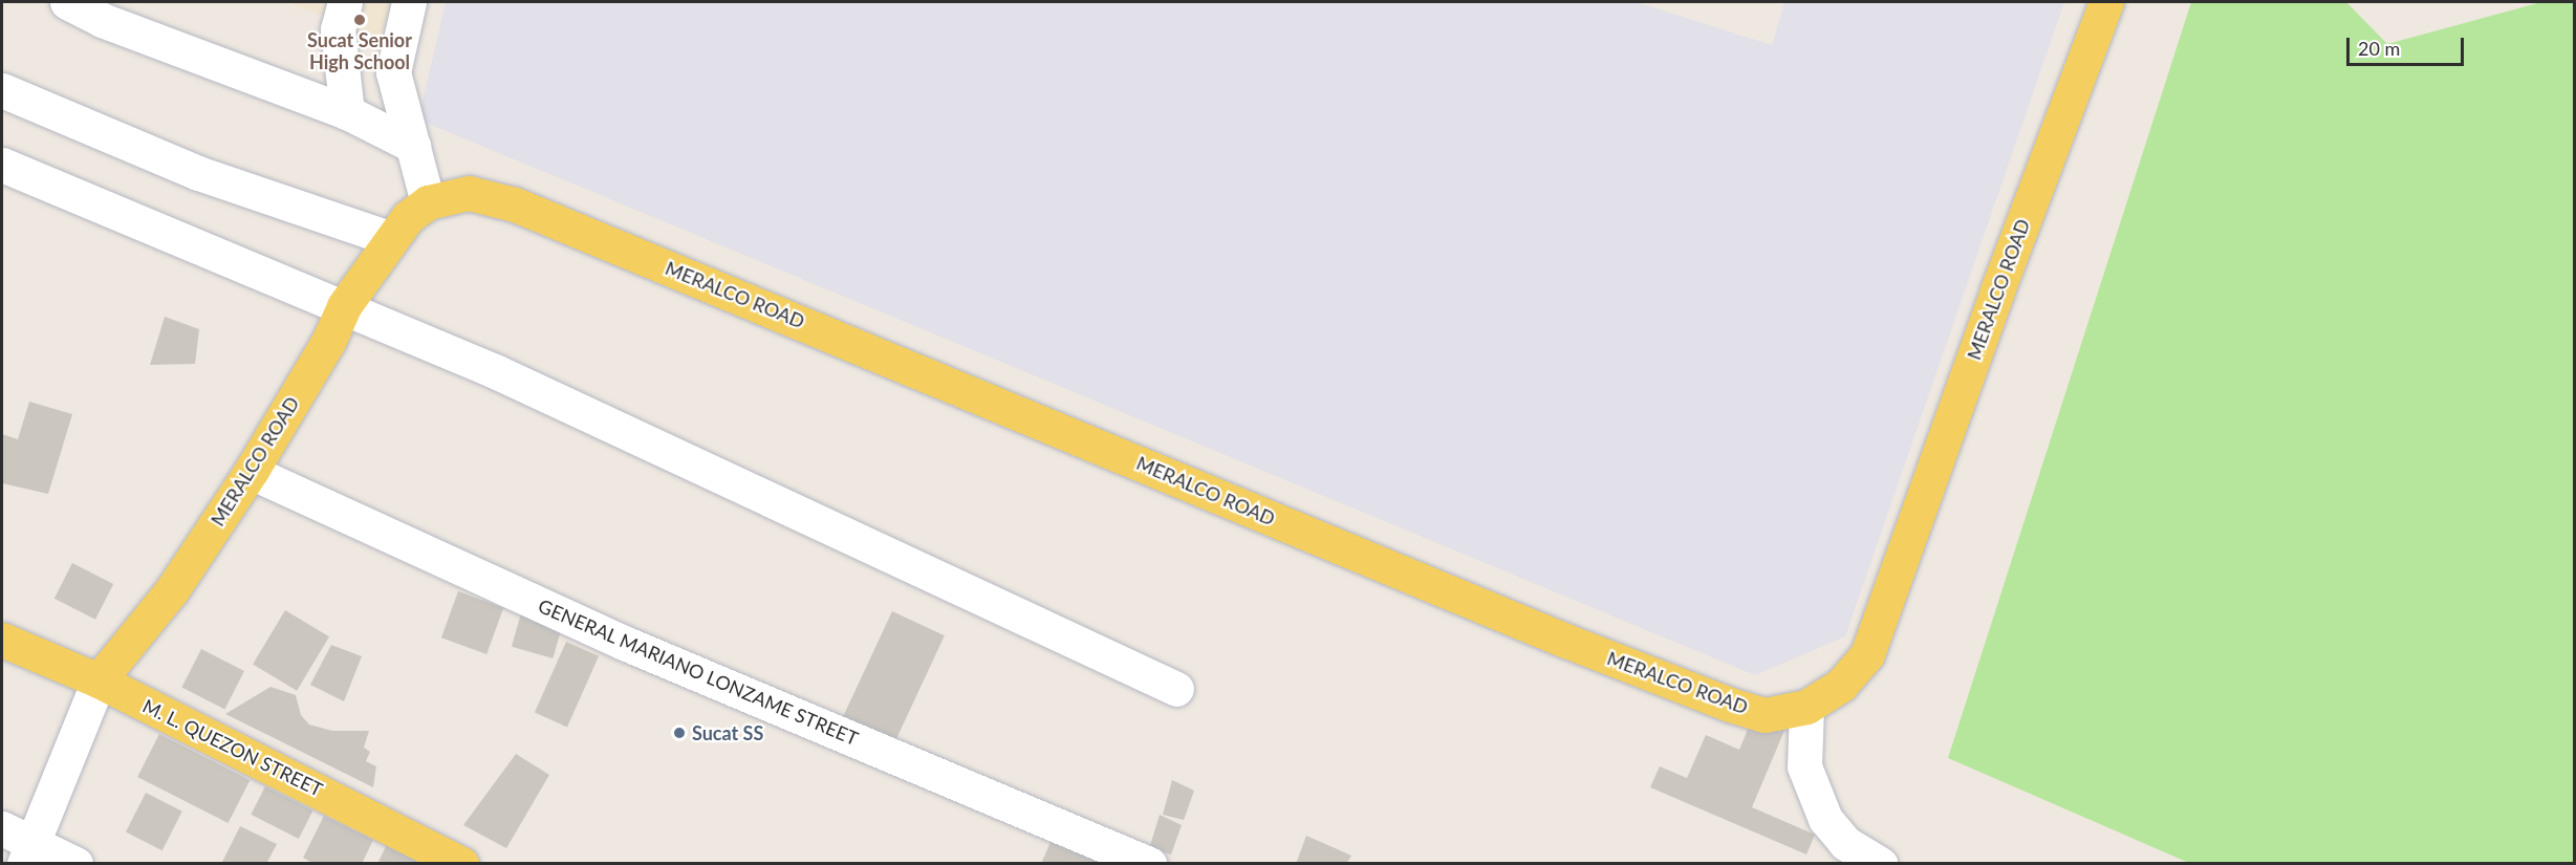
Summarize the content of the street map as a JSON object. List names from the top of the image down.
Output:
{
  "streets": {
    "main road": ["MERALCO ROAD", "M. L. QUEZON STREET"],
    "street": ["GENERAL MARIANO LONZAME STREET"]
  },
  "crossings": [
    ["MERALCO ROAD", "GENERAL MARIANO LONZAME STREET"],
    ["MERALCO ROAD", "M. L. QUEZON STREET"]
  ],
  "places": ["Sucat Senior High School", "Sucat SS"],
  "scale_bar": "20 m"
}
